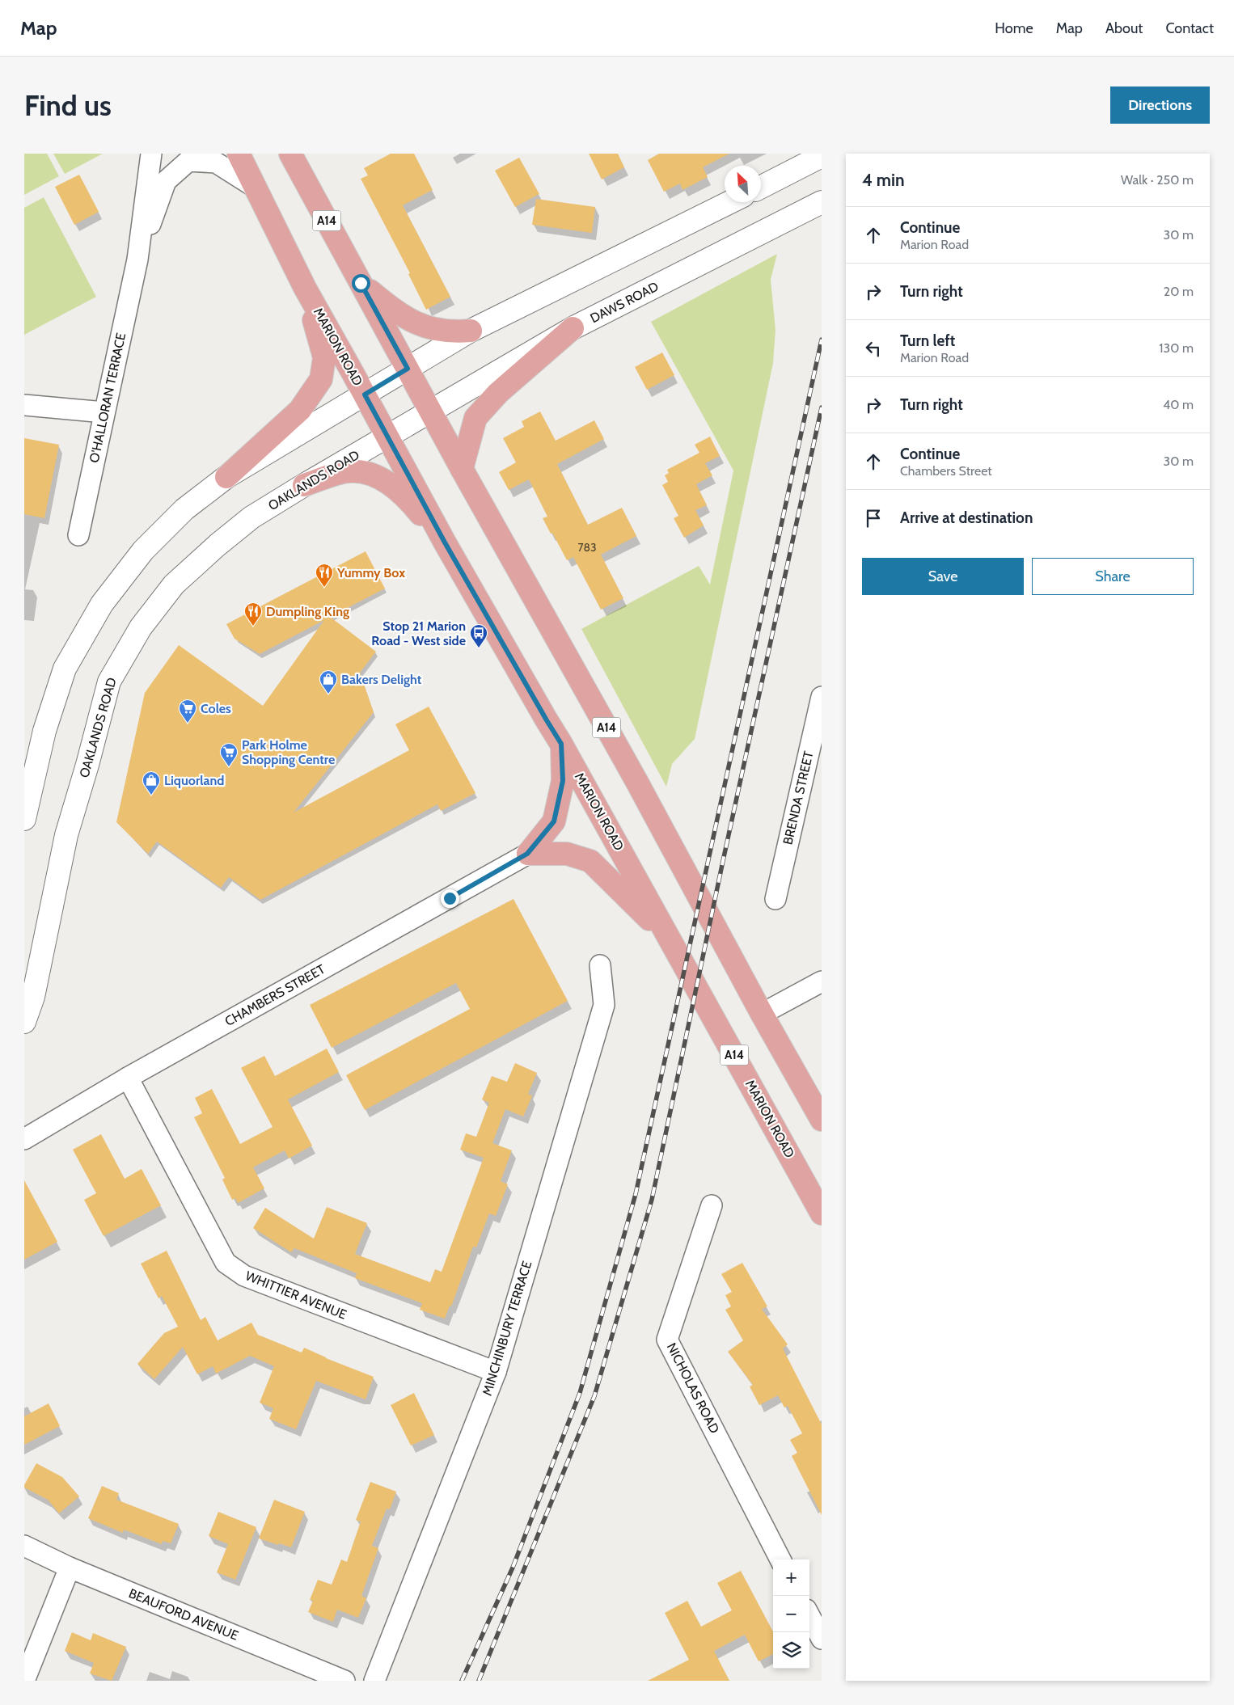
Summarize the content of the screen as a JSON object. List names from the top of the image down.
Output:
{
  "streets": {
    "main road": [
      "A14",
      "DAWS ROAD",
      "MARION ROAD",
      "OAKLANDS ROAD"
    ],
    "street": [
      "O'HALLORAN TERRACE",
      "BRENDA STREET",
      "CHAMBERS STREET",
      "WHITTIER AVENUE",
      "MINCHINBURY TERRACE",
      "NICHOLAS ROAD",
      "BEAUFORD AVENUE"
    ]
  },
  "crossings": [
    ["A14", "DAWS ROAD"],
    ["A14", "OAKLANDS ROAD"],
    ["DAWS ROAD", "OAKLANDS ROAD"],
    ["MARION ROAD", "O'HALLORAN TERRACE"],
    ["MARION ROAD", "OAKLANDS ROAD"],
    ["CHAMBERS STREET", "WHITTIER AVENUE"],
    ["WHITTIER AVENUE", "MINCHINBURY TERRACE"]
  ],
  "places": {
    "restaurant": ["Yummy Box", "Dumpling King"],
    "bus stop": ["Stop 21 Marion Road - West side"],
    "shop": ["Bakers Delight", "Liquorland"],
    "supermarket": ["Coles", "Park Holme Shopping Centre"]
  },
  "house_numbers": ["783"],
  "north": "top left",
  "page": {
    "header": "Map",
    "nav": [
      "Home",
      "Map",
      "About",
      "Contact"
    ],
    "buttons": [
      "Directions",
      ["Save", "Share"]
    ],
    "title": "Find us",
    "heading": ["4 min", "Walk · 250 m"],
    "list": [
      ["Continue", "Marion Road", "30 m"],
      ["Turn right", "20 m"],
      ["Turn left", "Marion Road", "130 m"],
      ["Turn right", "40 m"],
      ["Continue", "Chambers Street", "30 m"],
      "Arrive at destination"
    ],
    "map_buttons": ["+", "−"]
  }
}
